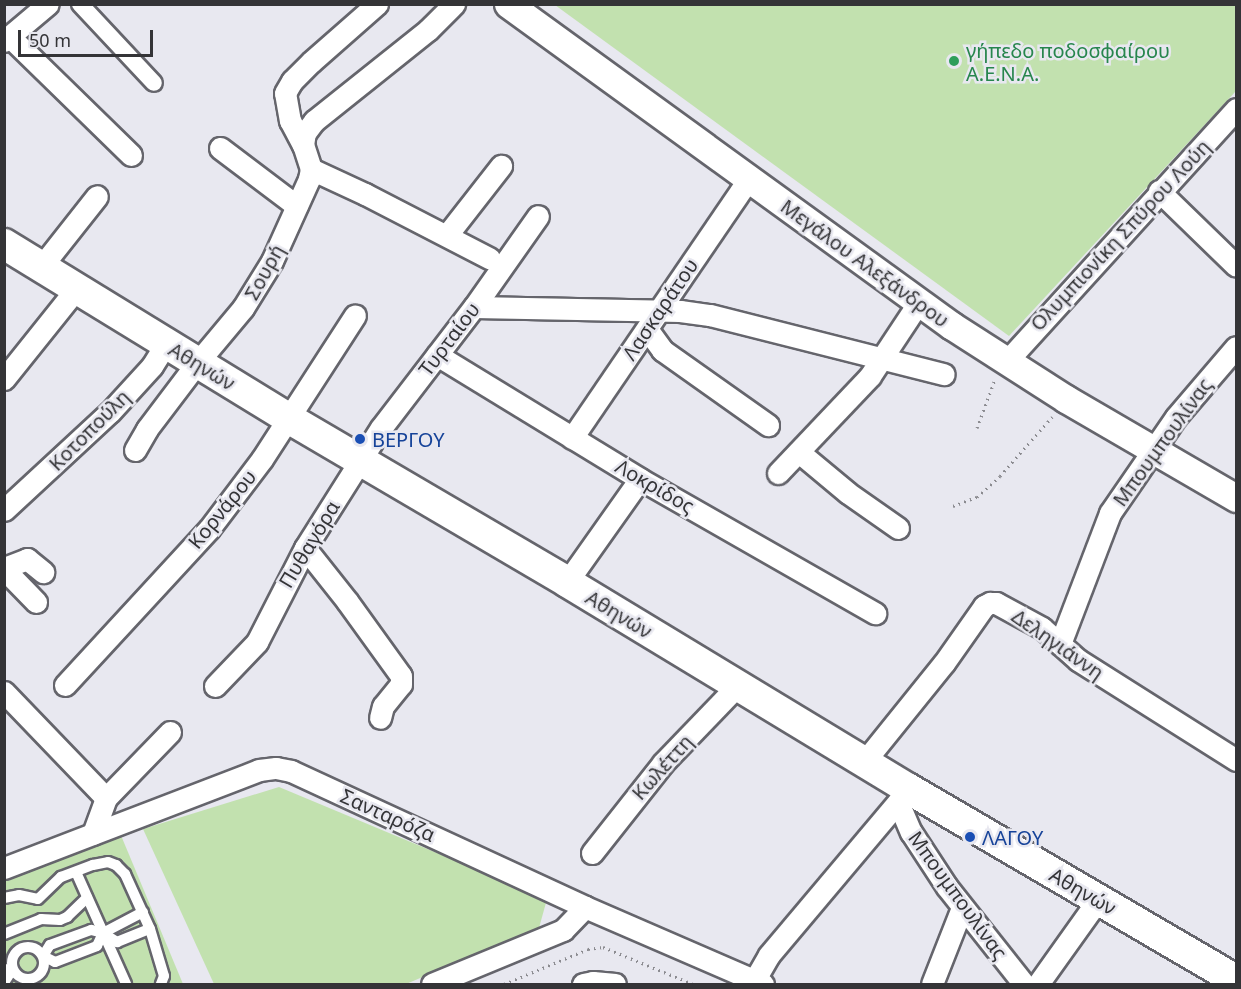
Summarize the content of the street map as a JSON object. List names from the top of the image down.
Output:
{
  "streets": {
    "main road": ["Αθηνών"],
    "street": [
      "Ολυμπιονίκη Σπύρου Λούη",
      "Μεγάλου Αλεξάνδρου",
      "Σουρή",
      "Λασκαράτου",
      "Τυρταίου",
      "Κοτοπούλη",
      "Μπουμπουλίνας",
      "Λοκρίδος",
      "Κορνάρου",
      "Πυθαγόρα",
      "Δεληγιάννη",
      "Κωλέττη",
      "Σανταρόζα"
    ]
  },
  "crossings": [
    ["Ολυμπιονίκη Σπύρου Λούη", "Μεγάλου Αλεξάνδρου"],
    ["Μεγάλου Αλεξάνδρου", "Λασκαράτου"],
    ["Μεγάλου Αλεξάνδρου", "Μπουμπουλίνας"],
    ["Σουρή", "Αθηνών"],
    ["Λασκαράτου", "Λοκρίδος"],
    ["Τυρταίου", "Αθηνών"],
    ["Τυρταίου", "Λοκρίδος"],
    ["Τυρταίου", "Πυθαγόρα"],
    ["Αθηνών", "Κοτοπούλη"],
    ["Αθηνών", "Μπουμπουλίνας"],
    ["Αθηνών", "Κορνάρου"],
    ["Αθηνών", "Πυθαγόρα"],
    ["Αθηνών", "Δεληγιάννη"],
    ["Αθηνών", "Κωλέττη"],
    ["Μπουμπουλίνας", "Δεληγιάννη"]
  ],
  "places": ["γήπεδο ποδοσφαίρου Α.Ε.Ν.Α.", "ΒΕΡΓΟΥ", "ΛΑΓΟΥ"],
  "scale_bar": "50 m"
}
